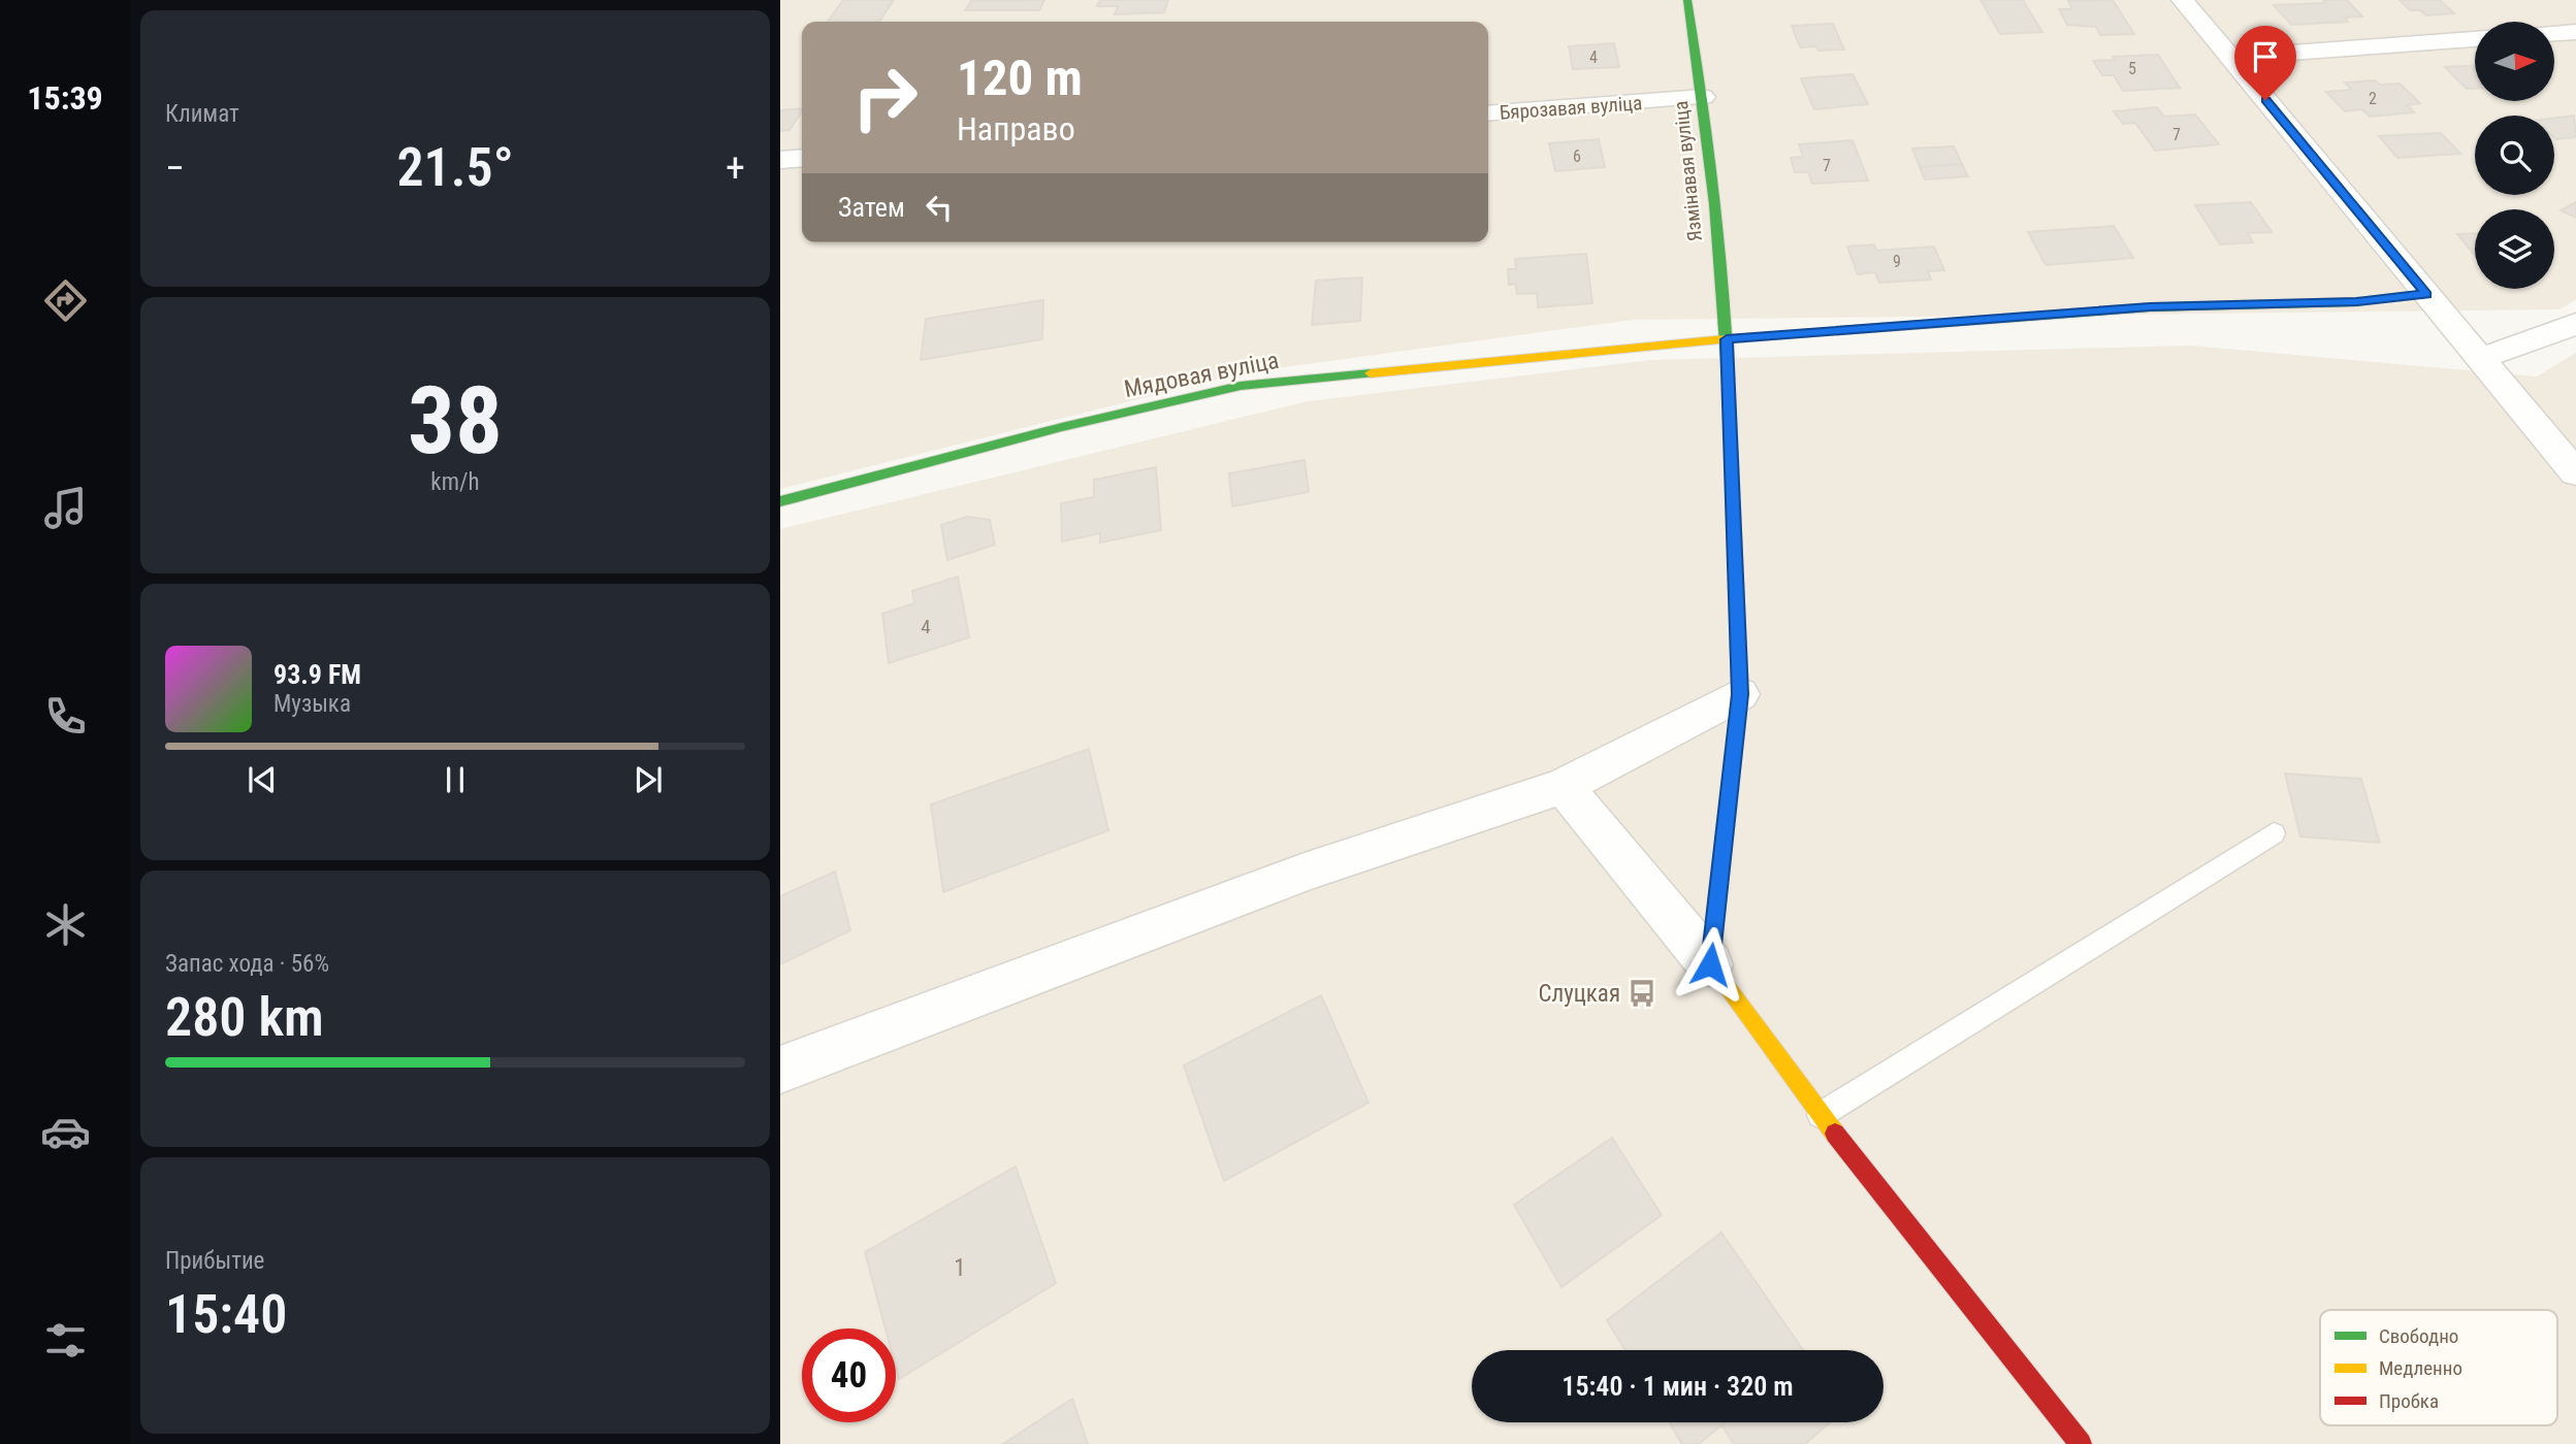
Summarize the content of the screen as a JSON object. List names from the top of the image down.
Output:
{
  "streets": {
    "street": ["Бярозавая вуліца", "Язмінавая вуліца", "Мядовая вуліца"]
  },
  "crossings": [
    ["Бярозавая вуліца", "Язмінавая вуліца"],
    ["Язмінавая вуліца", "Мядовая вуліца"]
  ],
  "places": {
    "bus stop": ["Слуцкая"]
  },
  "house_numbers": [
    "4",
    "5",
    "2",
    "7",
    "6",
    "7",
    "9",
    "4",
    "1"
  ],
  "legend": ["Свободно", "Медленно", "Пробка"],
  "north": "right",
  "page": {
    "tabs": "15:39",
    "tile": [
      "Климат",
      ["38", "km/h"],
      ["Запас хода · 56%", "280 km"],
      ["Прибытие", "15:40"]
    ],
    "turn": ["120 m", "Направо"],
    "heat": ["−", "21.5°", "+"],
    "then": "Затем",
    "song": ["93.9 FM", "Музыка"],
    "limit": "40",
    "trip": "15:40 · 1 мин · 320 m"
  }
}
